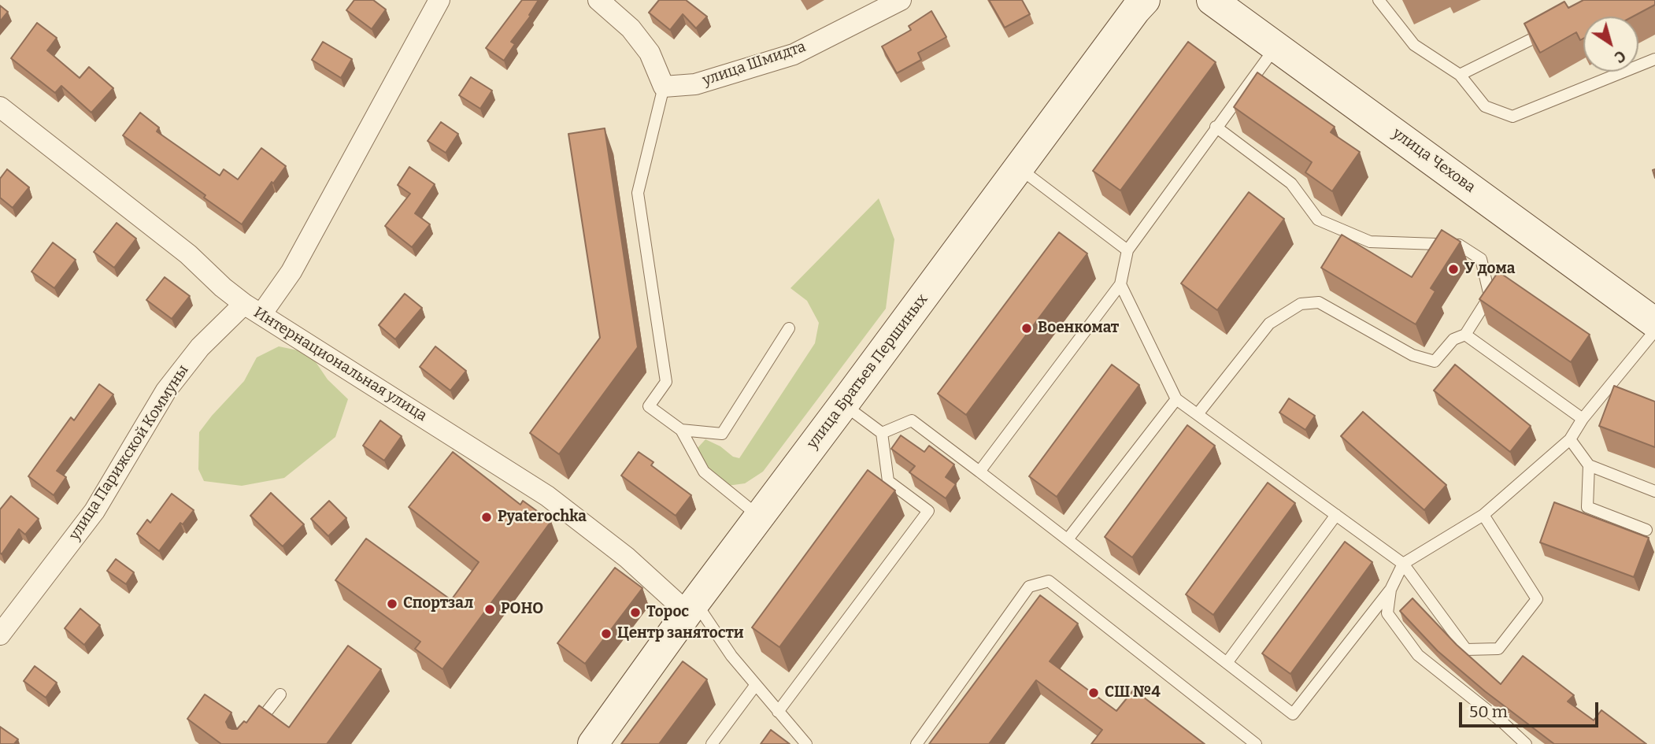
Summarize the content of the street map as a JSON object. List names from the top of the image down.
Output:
{
  "streets": {
    "street": [
      "улица Шмидта",
      "улица Чехова",
      "Интернациональная улица",
      "улица Братьев Першиных",
      "улица Парижской Коммуны"
    ]
  },
  "crossings": [
    ["Интернациональная улица", "улица Братьев Першиных"],
    ["Интернациональная улица", "улица Парижской Коммуны"]
  ],
  "places": [
    "У дома",
    "Военкомат",
    "Pyaterochka",
    "Спортзал",
    "РОНО",
    "Торос",
    "Центр занятости",
    "СШ №4"
  ],
  "scale_bar": "50 m",
  "north": "bottom right"
}
